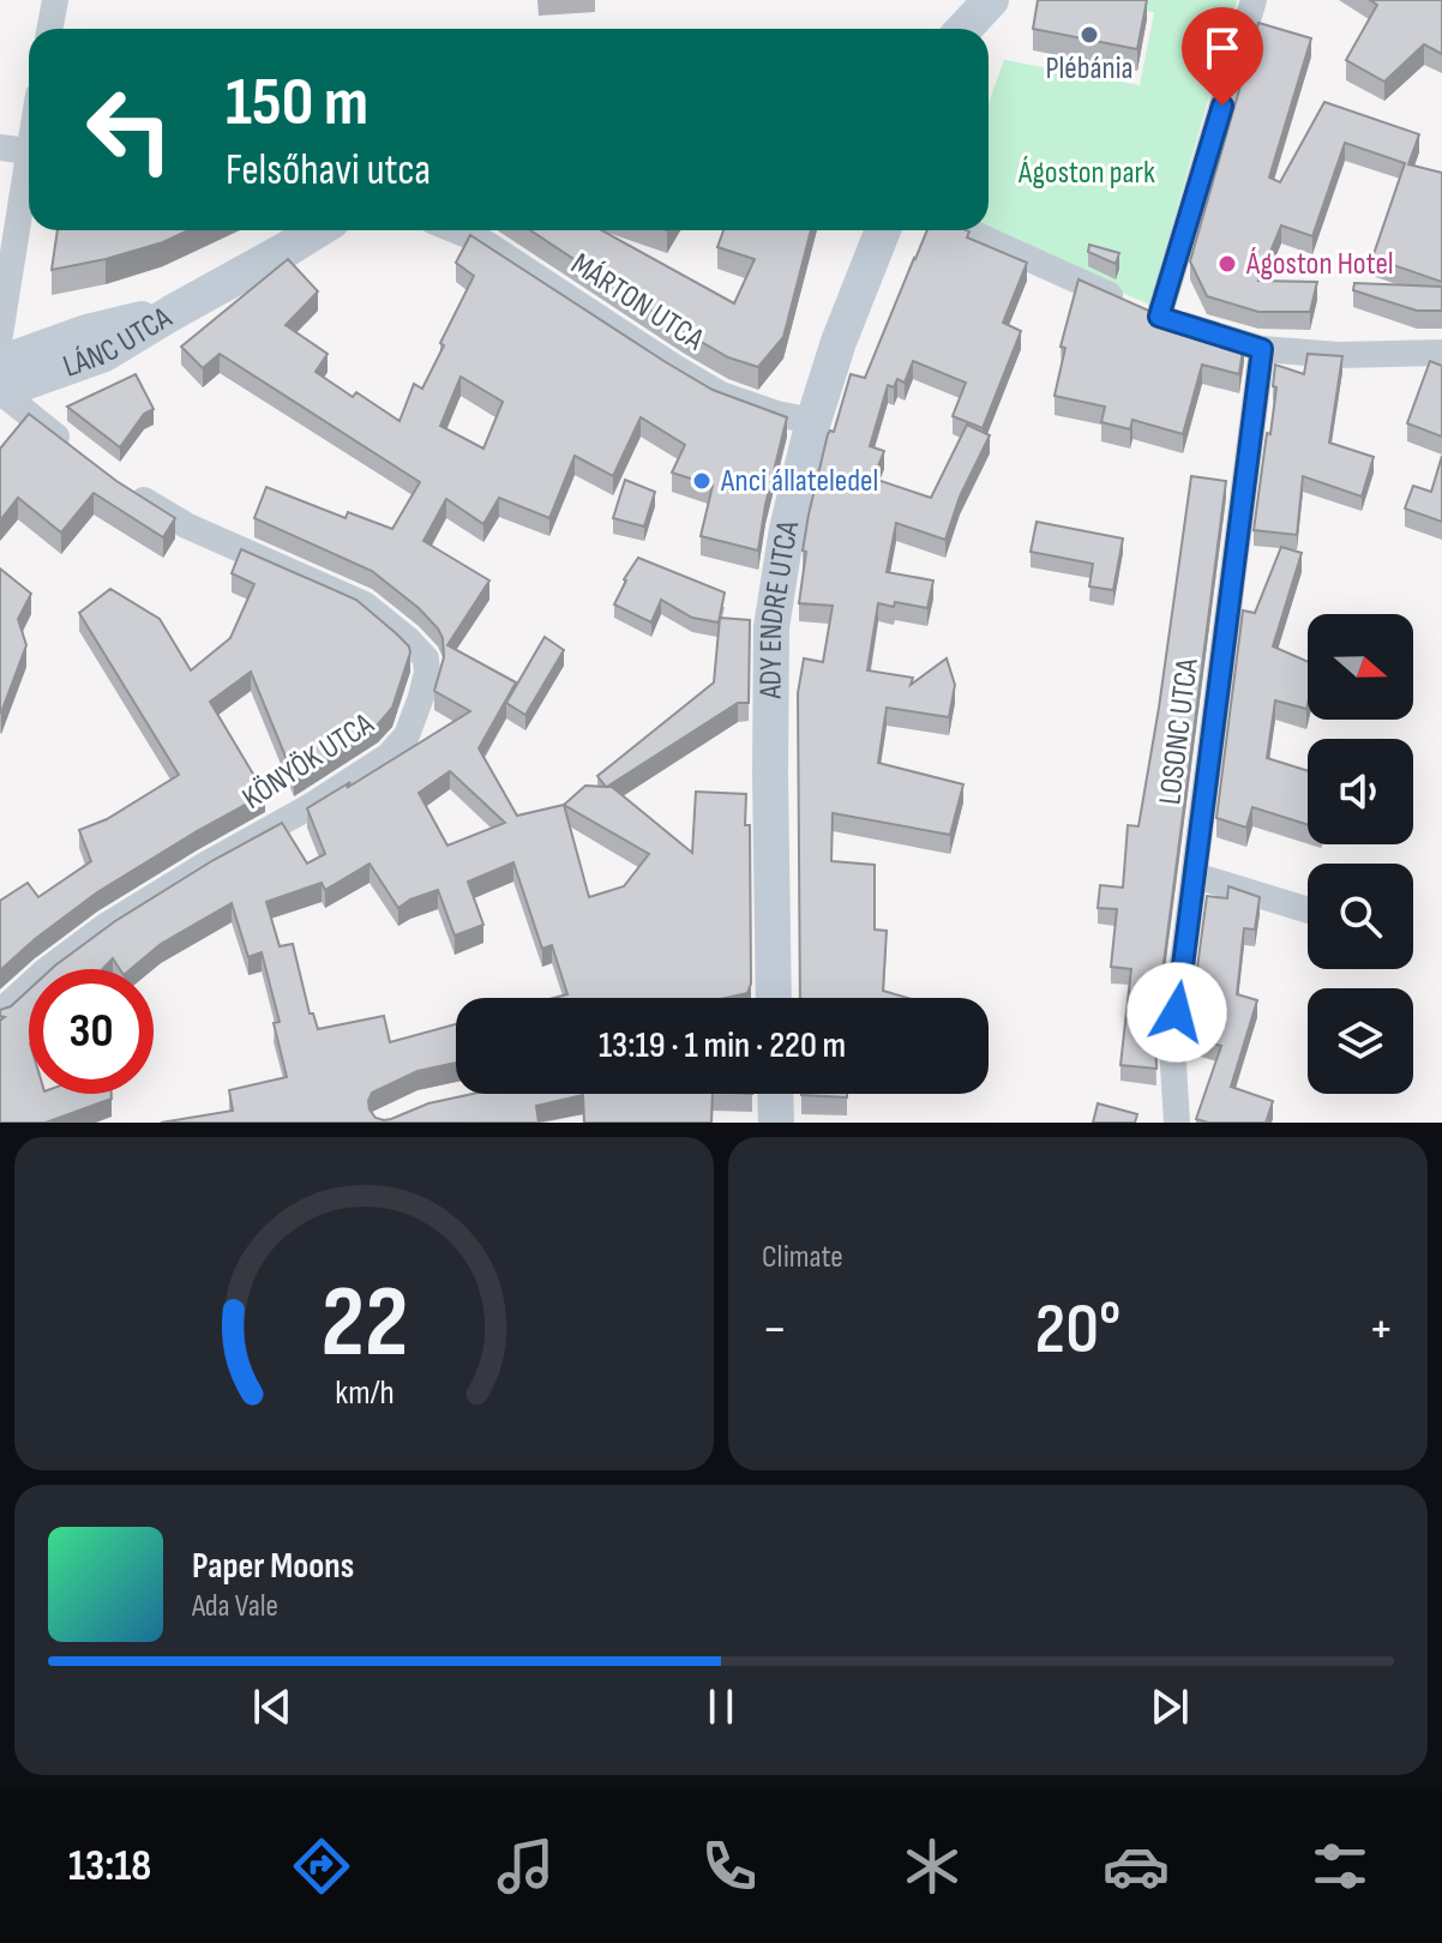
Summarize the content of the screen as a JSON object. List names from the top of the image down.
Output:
{
  "streets": {
    "street": [
      "MÁRTON UTCA",
      "LÁNC UTCA",
      "ADY ENDRE UTCA",
      "LOSONC UTCA",
      "KÖNYÖK UTCA"
    ]
  },
  "crossings": [
    ["MÁRTON UTCA", "ADY ENDRE UTCA"]
  ],
  "parks": ["Ágoston park"],
  "places": ["Plébánia", "Ágoston Hotel", "Anci állateledel"],
  "north": "right",
  "page": {
    "turn": ["150 m", "Felsőhavi utca"],
    "limit": "30",
    "trip": "13:19 · 1 min · 220 m",
    "tile": "Climate",
    "heat": ["−", "20°", "+"],
    "song": ["Paper Moons", "Ada Vale"],
    "tabs": "13:18",
    "gauge": ["22", "km/h"]
  }
}
